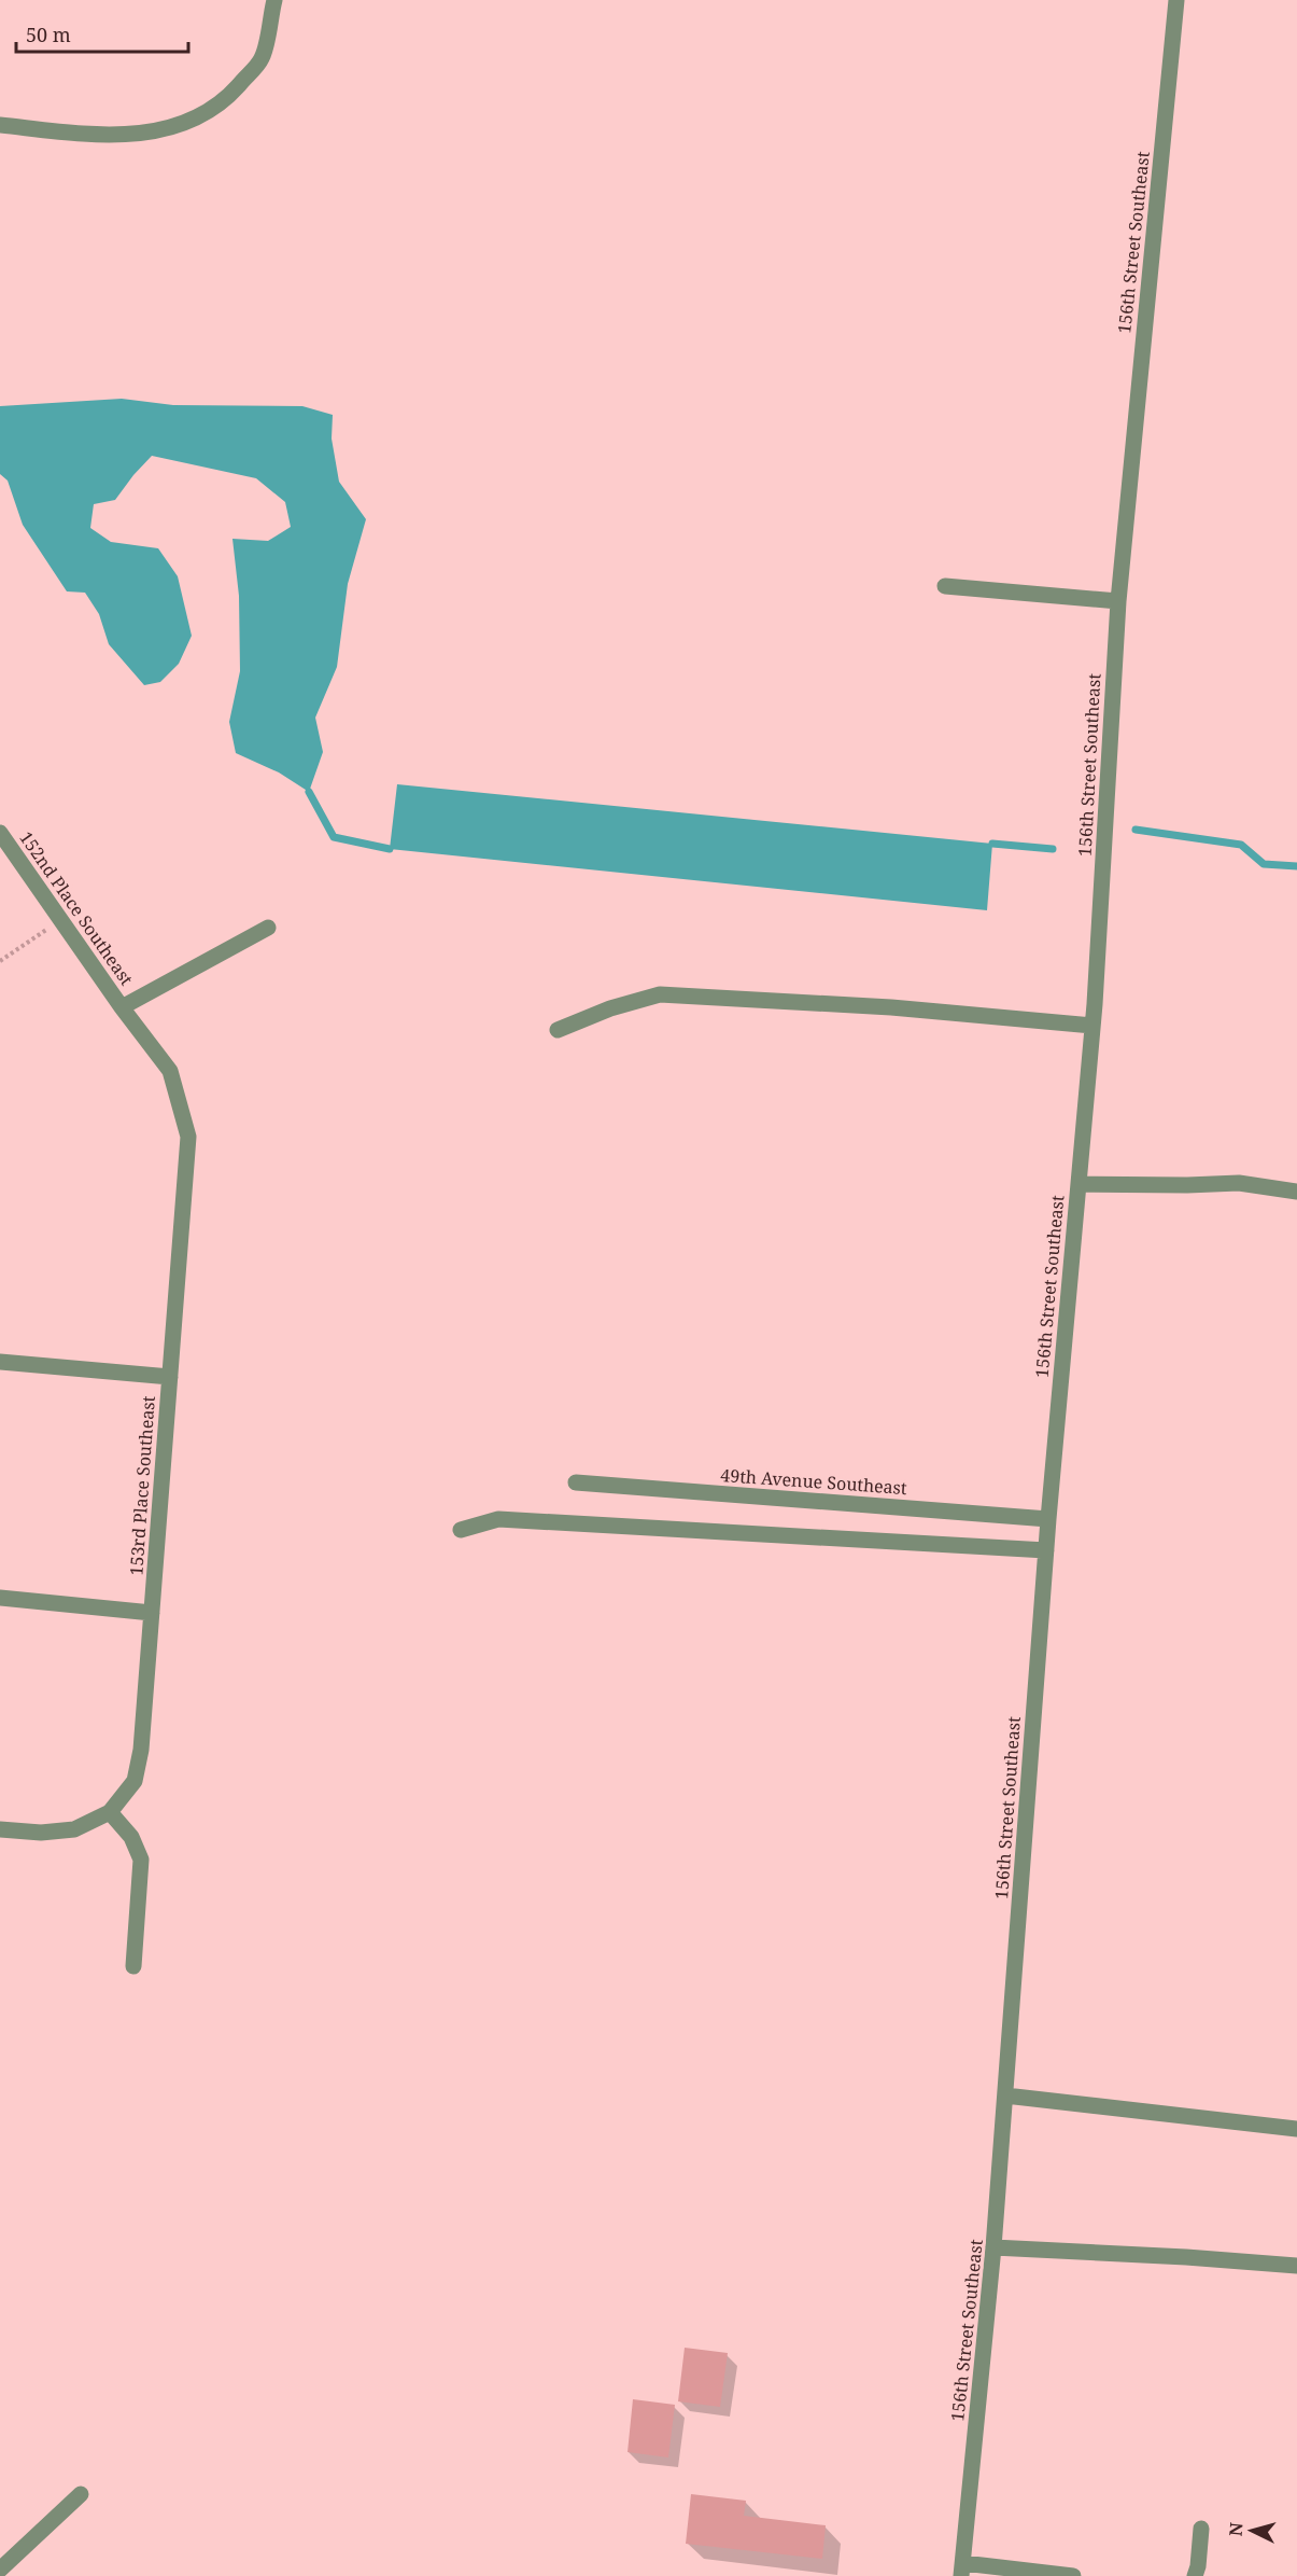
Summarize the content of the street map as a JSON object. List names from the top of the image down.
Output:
{
  "streets": {
    "street": [
      "156th Street Southeast",
      "152nd Place Southeast",
      "49th Avenue Southeast",
      "153rd Place Southeast"
    ]
  },
  "crossings": [
    ["156th Street Southeast", "49th Avenue Southeast"],
    ["152nd Place Southeast", "153rd Place Southeast"]
  ],
  "scale_bar": "50 m",
  "north": "left"
}
